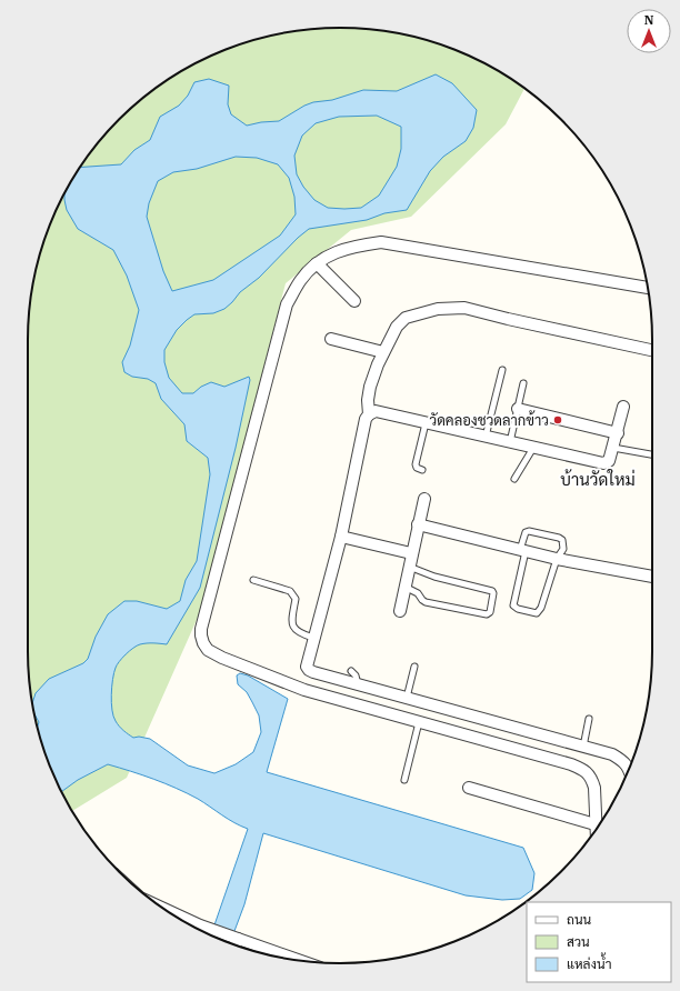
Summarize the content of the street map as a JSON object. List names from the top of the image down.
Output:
{
  "districts": ["บ้านวัดใหม่"],
  "places": ["วัดคลองชวดลากข้าว"],
  "legend": ["ถนน", "สวน", "แหล่งน้ำ"],
  "north": "top"
}
